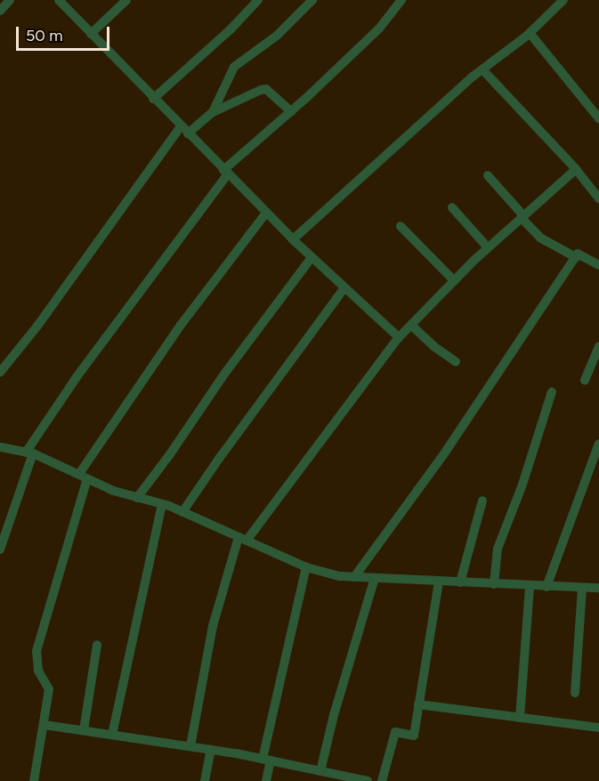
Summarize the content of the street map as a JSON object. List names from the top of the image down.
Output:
{
  "scale_bar": "50 m"
}
